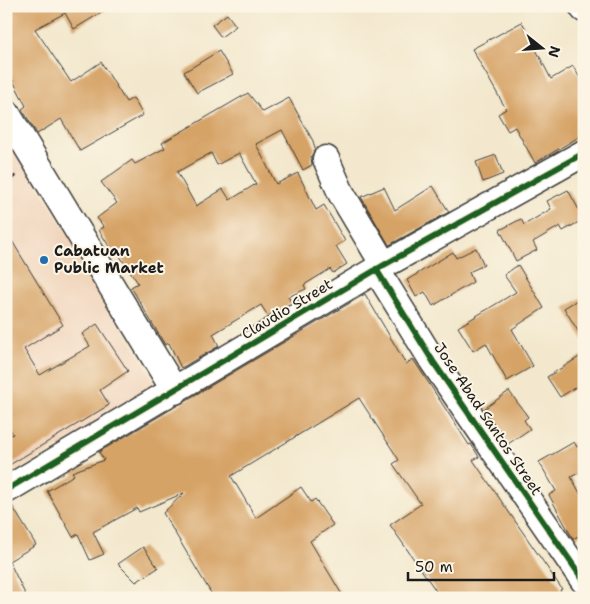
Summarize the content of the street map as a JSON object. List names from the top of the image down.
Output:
{
  "streets": {
    "street": ["Claudio Street", "Jose Abad Santos Street"]
  },
  "crossings": [
    ["Claudio Street", "Jose Abad Santos Street"]
  ],
  "places": ["Cabatuan Public Market"],
  "scale_bar": "50 m",
  "north": "right"
}
